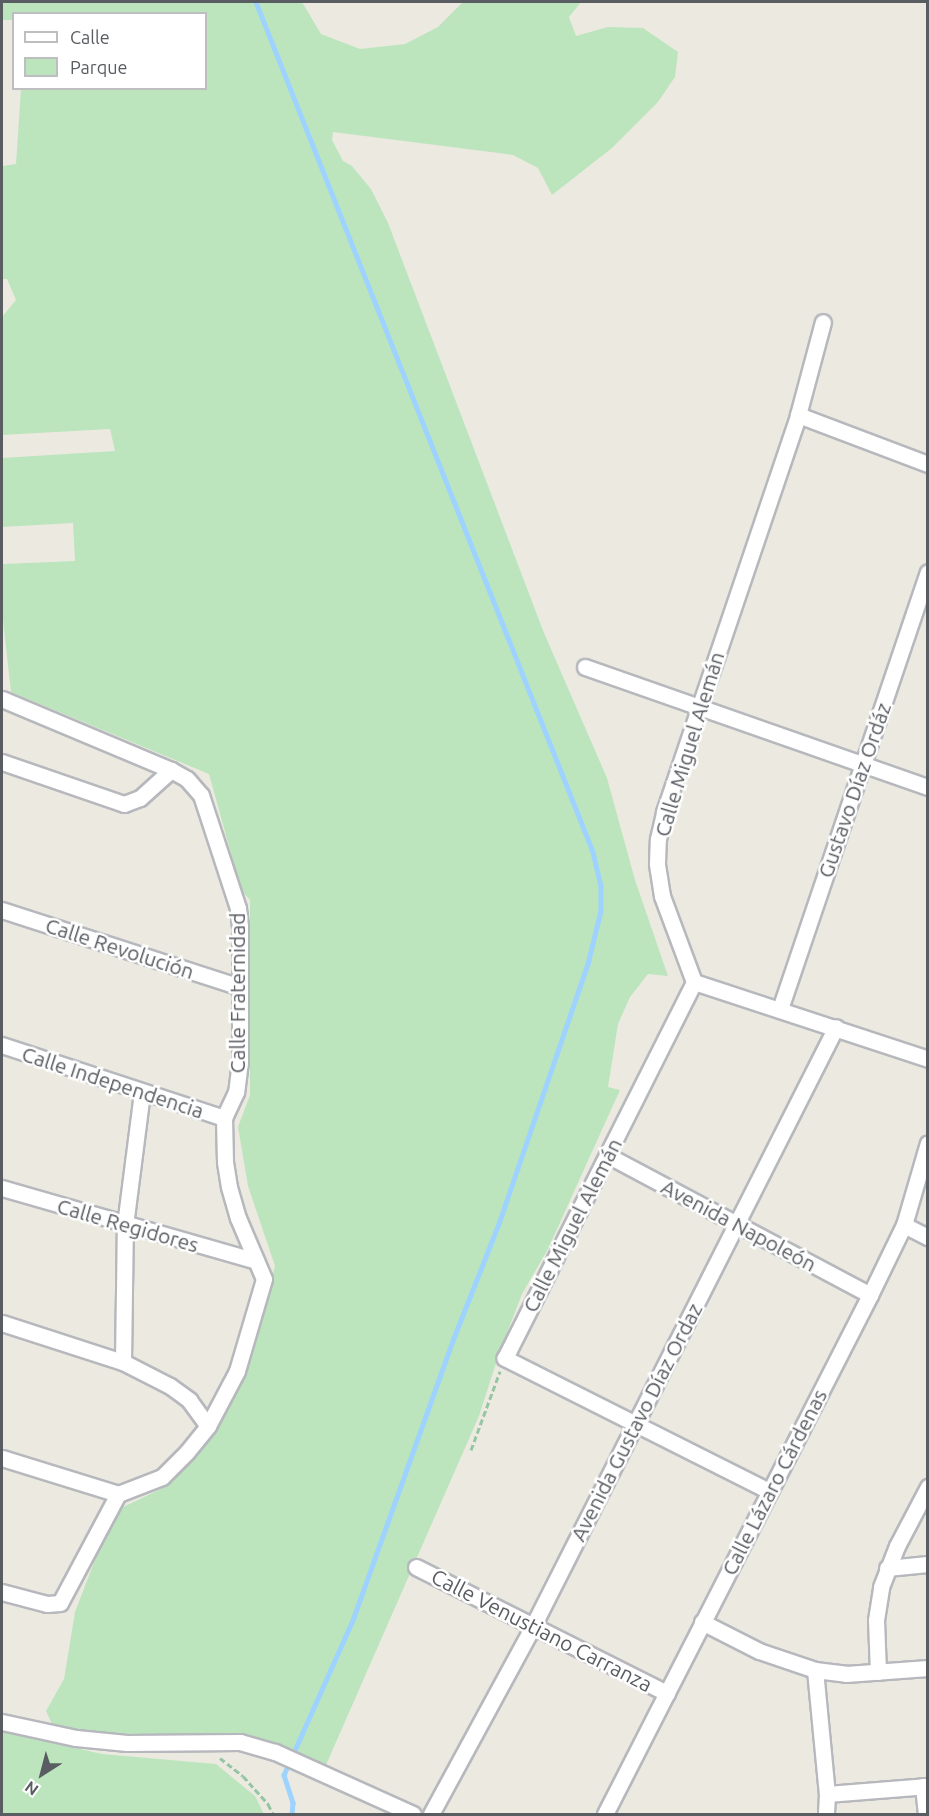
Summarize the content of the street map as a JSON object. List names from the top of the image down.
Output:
{
  "streets": {
    "street": [
      "Calle Miguel Alemán",
      "Gustavo Díaz Ordáz",
      "Calle Revolución",
      "Calle Fraternidad",
      "Calle Independencia",
      "Calle Regidores",
      "Avenida Napoleón",
      "Avenida Gustavo Díaz Ordaz",
      "Calle Lázaro Cárdenas",
      "Calle Venustiano Carranza"
    ]
  },
  "crossings": [
    ["Calle Miguel Alemán", "Avenida Napoleón"],
    ["Calle Revolución", "Calle Fraternidad"],
    ["Calle Fraternidad", "Calle Independencia"],
    ["Calle Fraternidad", "Calle Regidores"],
    ["Avenida Napoleón", "Avenida Gustavo Díaz Ordaz"],
    ["Avenida Napoleón", "Calle Lázaro Cárdenas"],
    ["Avenida Gustavo Díaz Ordaz", "Calle Venustiano Carranza"],
    ["Calle Lázaro Cárdenas", "Calle Venustiano Carranza"]
  ],
  "legend": ["Calle", "Parque"],
  "north": "bottom left"
}
